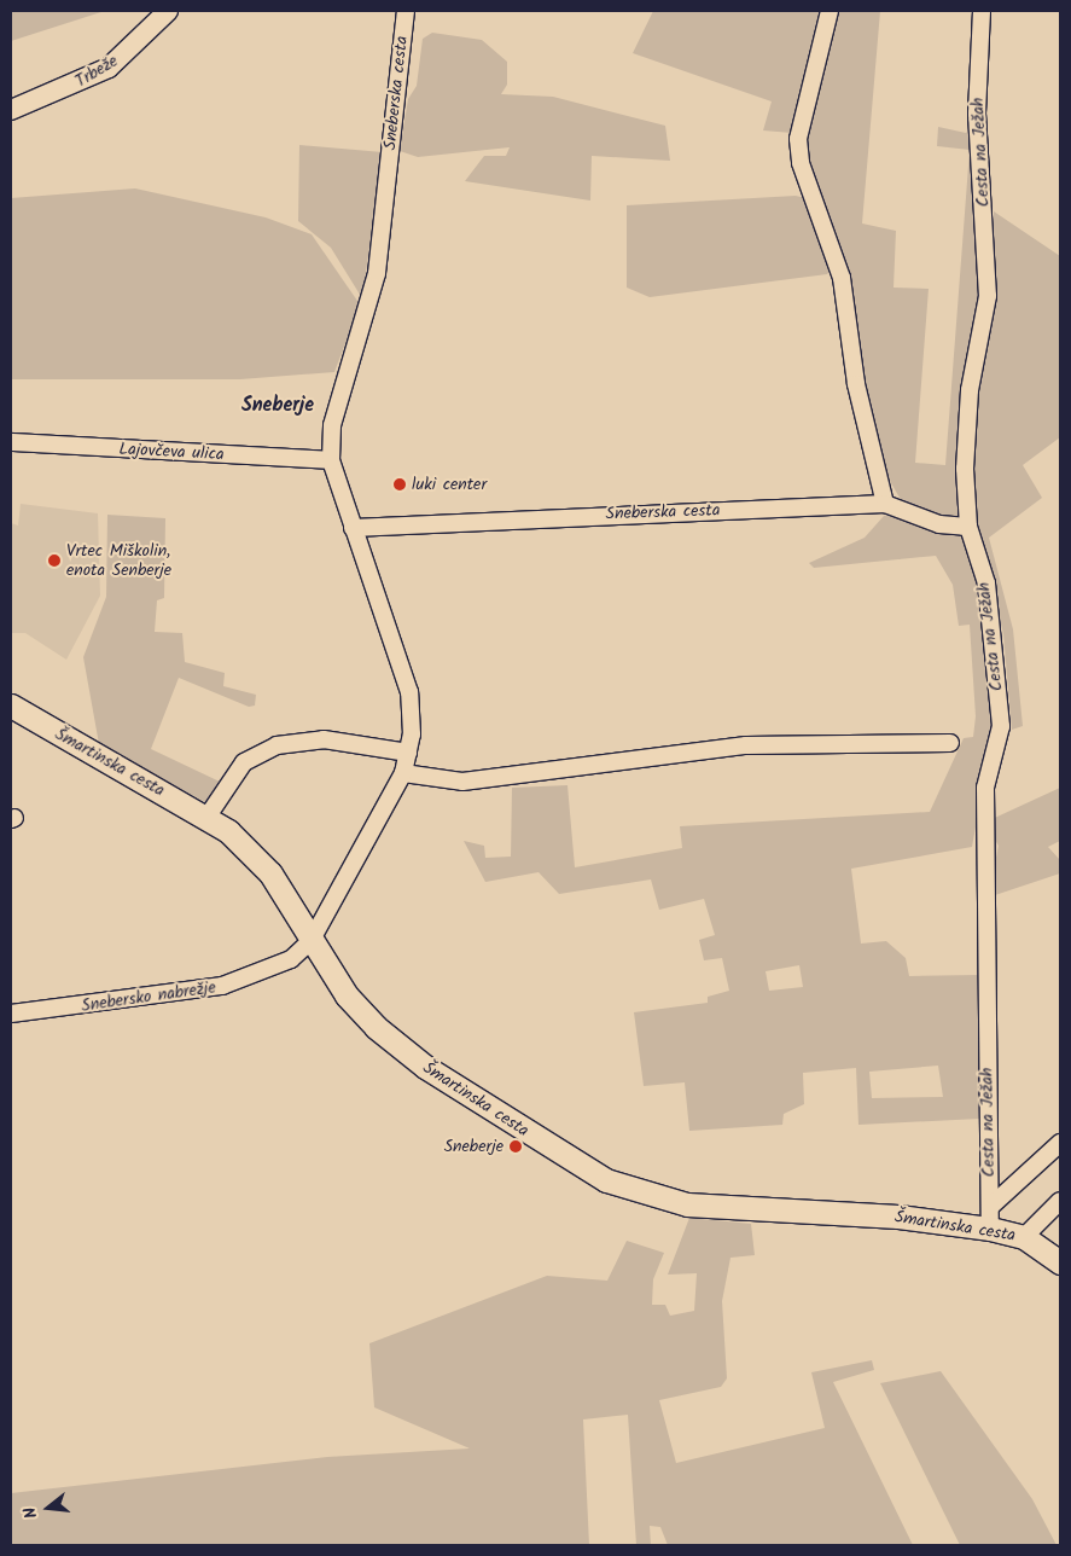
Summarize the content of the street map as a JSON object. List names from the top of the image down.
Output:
{
  "streets": {
    "main road": ["Šmartinska cesta"],
    "street": [
      "Trbeže",
      "Sneberska cesta",
      "Cesta na Ježah",
      "Lajovčeva ulica",
      "Snebersko nabrežje"
    ]
  },
  "crossings": [
    ["Sneberska cesta", "Cesta na Ježah"],
    ["Sneberska cesta", "Lajovčeva ulica"],
    ["Sneberska cesta", "Šmartinska cesta"],
    ["Sneberska cesta", "Snebersko nabrežje"],
    ["Cesta na Ježah", "Šmartinska cesta"],
    ["Šmartinska cesta", "Snebersko nabrežje"]
  ],
  "districts": ["Sneberje"],
  "places": ["luki center", "Vrtec Miškolin, enota Senberje", "Sneberje"],
  "north": "left"
}
